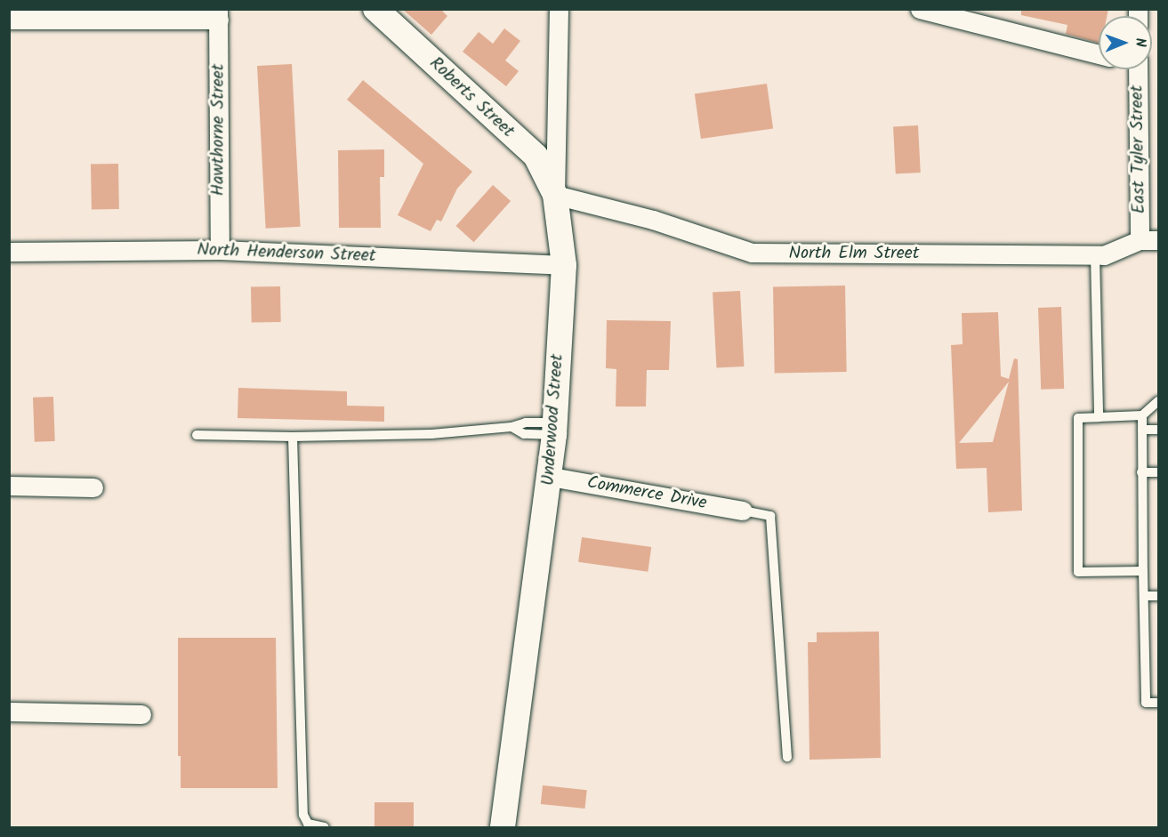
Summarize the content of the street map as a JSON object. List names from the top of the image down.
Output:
{
  "streets": {
    "street": [
      "Roberts Street",
      "Hawthorne Street",
      "East Tyler Street",
      "North Henderson Street",
      "North Elm Street",
      "Underwood Street",
      "Commerce Drive"
    ]
  },
  "crossings": [
    ["Roberts Street", "North Elm Street"],
    ["Roberts Street", "Underwood Street"],
    ["Hawthorne Street", "North Henderson Street"],
    ["East Tyler Street", "North Elm Street"],
    ["North Henderson Street", "Underwood Street"],
    ["North Elm Street", "Underwood Street"],
    ["Underwood Street", "Commerce Drive"]
  ],
  "north": "right"
}
